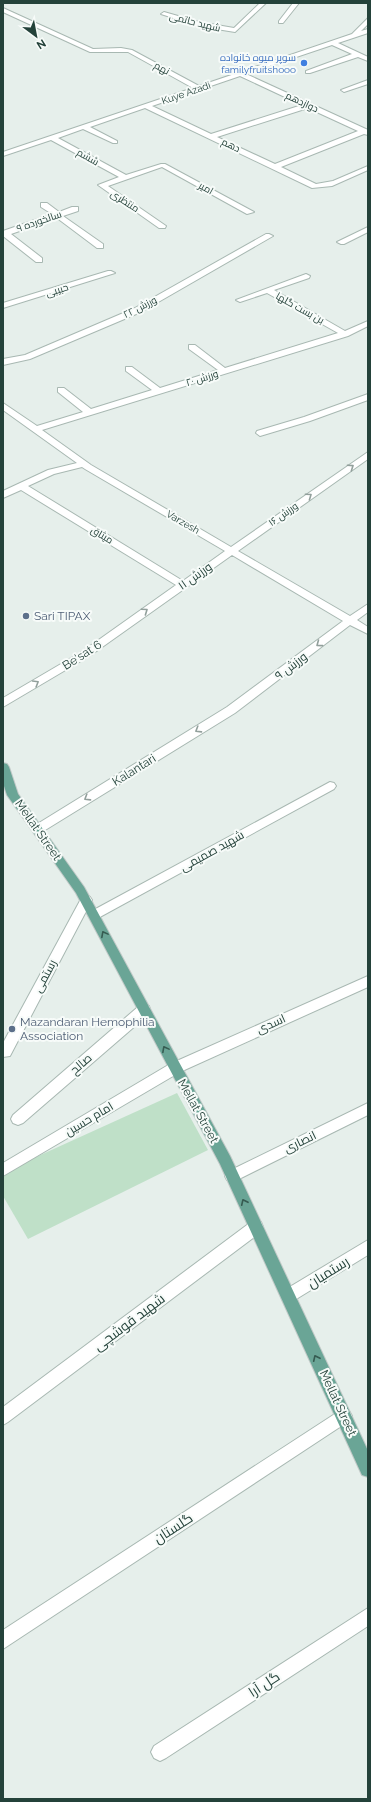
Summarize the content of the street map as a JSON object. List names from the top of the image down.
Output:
{
  "streets": {
    "main road": ["Mellat Street"],
    "street": [
      "شهید حاتمی",
      "نهم",
      "Kuye Azadi",
      "دوازدهم",
      "دهم",
      "ششم",
      "امیر",
      "منتظری",
      "سالخورده ۹",
      "حبیبی",
      "ورزش ۲۲",
      "بن بست گلها",
      "ورزش ۲۰",
      "ورزش ۱۶",
      "Varzesh",
      "میثاق",
      "ورزش ۱۱",
      "Be'sat 6",
      "ورزش ۹",
      "Kalantari",
      "شهید صمیمی",
      "رستمی",
      "اسدی",
      "صالح",
      "امام حسین",
      "انصاری",
      "رستمیان",
      "شهید قوشچی",
      "گلستان",
      "گل آرا"
    ]
  },
  "crossings": [
    ["نهم", "Kuye Azadi"],
    ["Kuye Azadi", "دوازدهم"],
    ["Kuye Azadi", "دهم"],
    ["Kuye Azadi", "ششم"],
    ["ششم", "منتظری"],
    ["امیر", "منتظری"],
    ["بن بست گلها", "ورزش ۲۰"],
    ["ورزش ۲۰", "Varzesh"],
    ["ورزش ۱۶", "Varzesh"],
    ["ورزش ۱۶", "ورزش ۱۱"],
    ["Varzesh", "ورزش ۱۱"],
    ["Varzesh", "ورزش ۹"],
    ["میثاق", "ورزش ۱۱"],
    ["ورزش ۱۱", "Be'sat 6"],
    ["ورزش ۹", "Kalantari"],
    ["Kalantari", "Mellat Street"],
    ["Mellat Street", "شهید صمیمی"],
    ["Mellat Street", "رستمی"],
    ["Mellat Street", "اسدی"],
    ["Mellat Street", "صالح"],
    ["Mellat Street", "امام حسین"],
    ["Mellat Street", "انصاری"],
    ["Mellat Street", "رستمیان"],
    ["Mellat Street", "شهید قوشچی"],
    ["Mellat Street", "گلستان"],
    ["اسدی", "امام حسین"]
  ],
  "one_way": [
    "Be'sat 6",
    "ورزش ۹",
    "Kalantari",
    "Mellat Street"
  ],
  "places": ["سوپر میوه خانواده familyfruitshooo", "Sari TIPAX", "Mazandaran Hemophilia Association"],
  "north": "bottom right"
}
